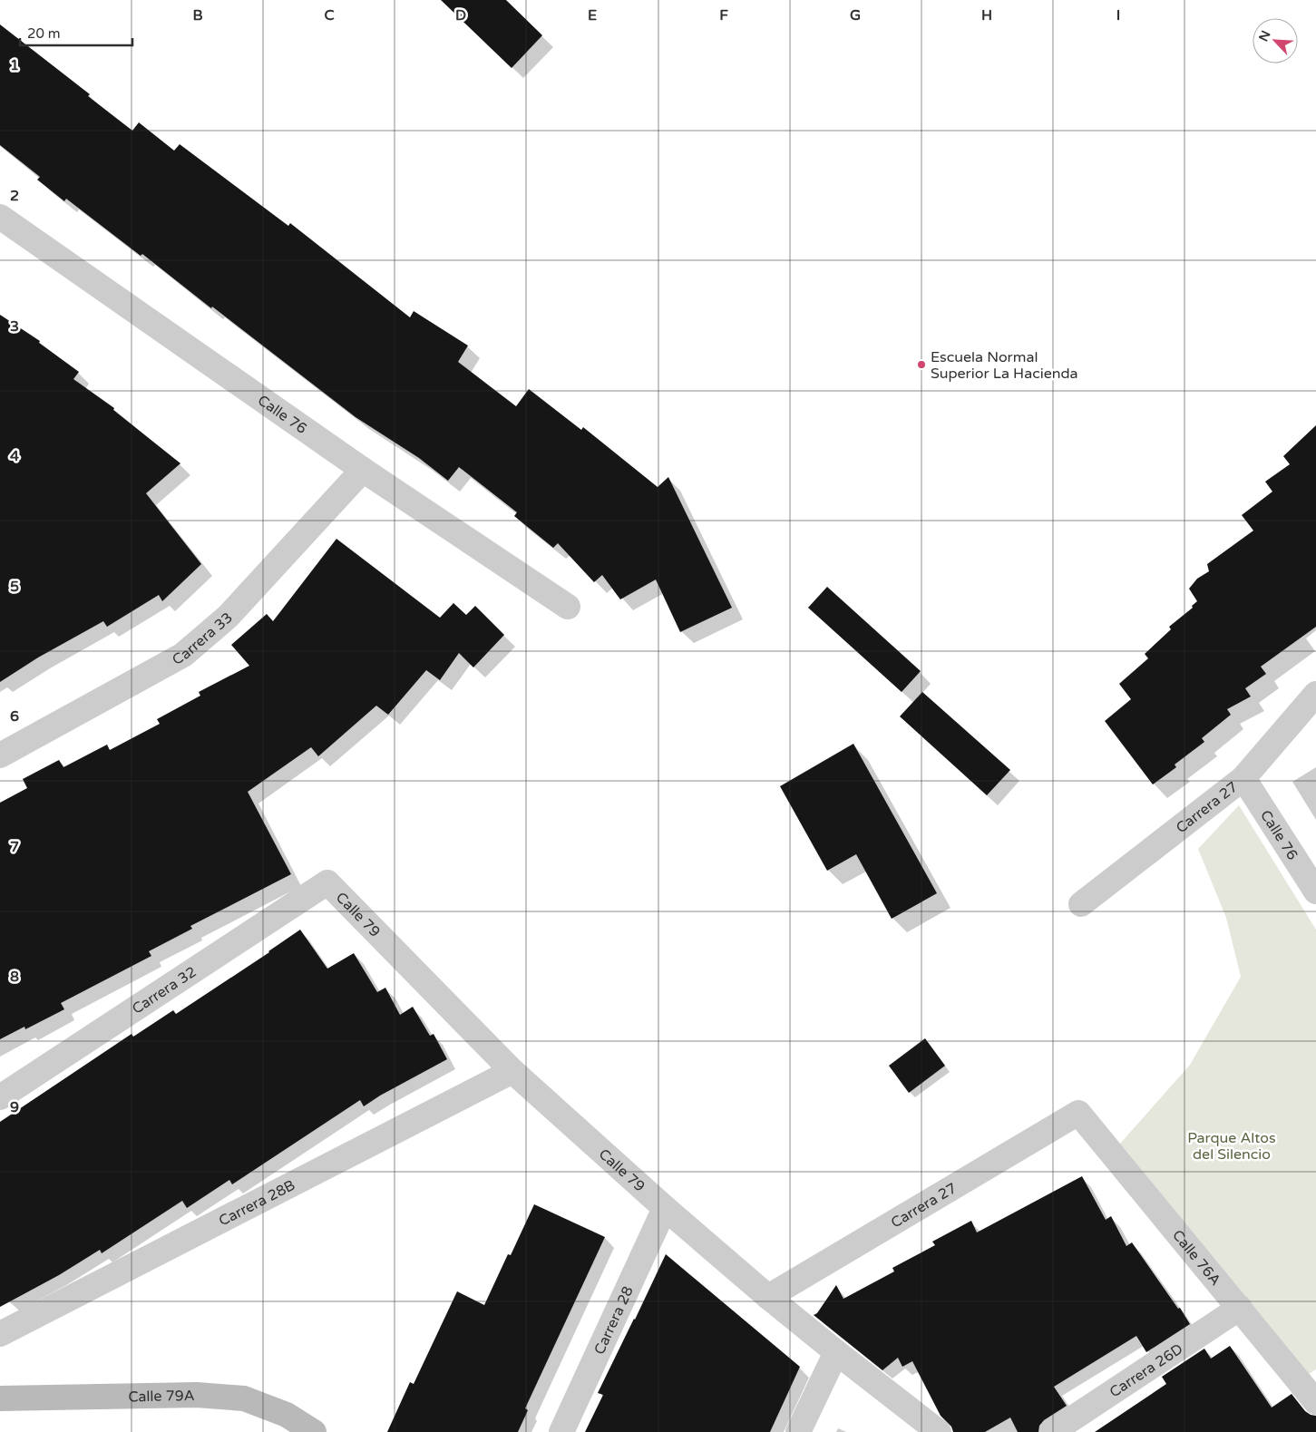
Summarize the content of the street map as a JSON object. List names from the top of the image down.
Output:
{
  "streets": {
    "street": [
      "Calle 76",
      "Carrera 33",
      "Carrera 27",
      "Calle 79",
      "Carrera 32",
      "Carrera 28B",
      "Calle 76A",
      "Carrera 28",
      "Carrera 26D",
      "Calle 79A"
    ]
  },
  "crossings": [
    ["Calle 76", "Carrera 33"],
    ["Calle 76", "Carrera 27"],
    ["Carrera 27", "Calle 79"],
    ["Carrera 27", "Calle 76A"],
    ["Calle 79", "Carrera 32"],
    ["Calle 79", "Carrera 28B"],
    ["Calle 79", "Carrera 28"],
    ["Calle 76A", "Carrera 26D"]
  ],
  "parks": ["Parque Altos del Silencio"],
  "places": ["Escuela Normal Superior La Hacienda"],
  "scale_bar": "20 m",
  "north": "top left",
  "grid": {
    "columns": [
      "B",
      "C",
      "D",
      "E",
      "F",
      "G",
      "H",
      "I"
    ],
    "rows": [
      "1",
      "2",
      "3",
      "4",
      "5",
      "6",
      "7",
      "8",
      "9"
    ]
  }
}
